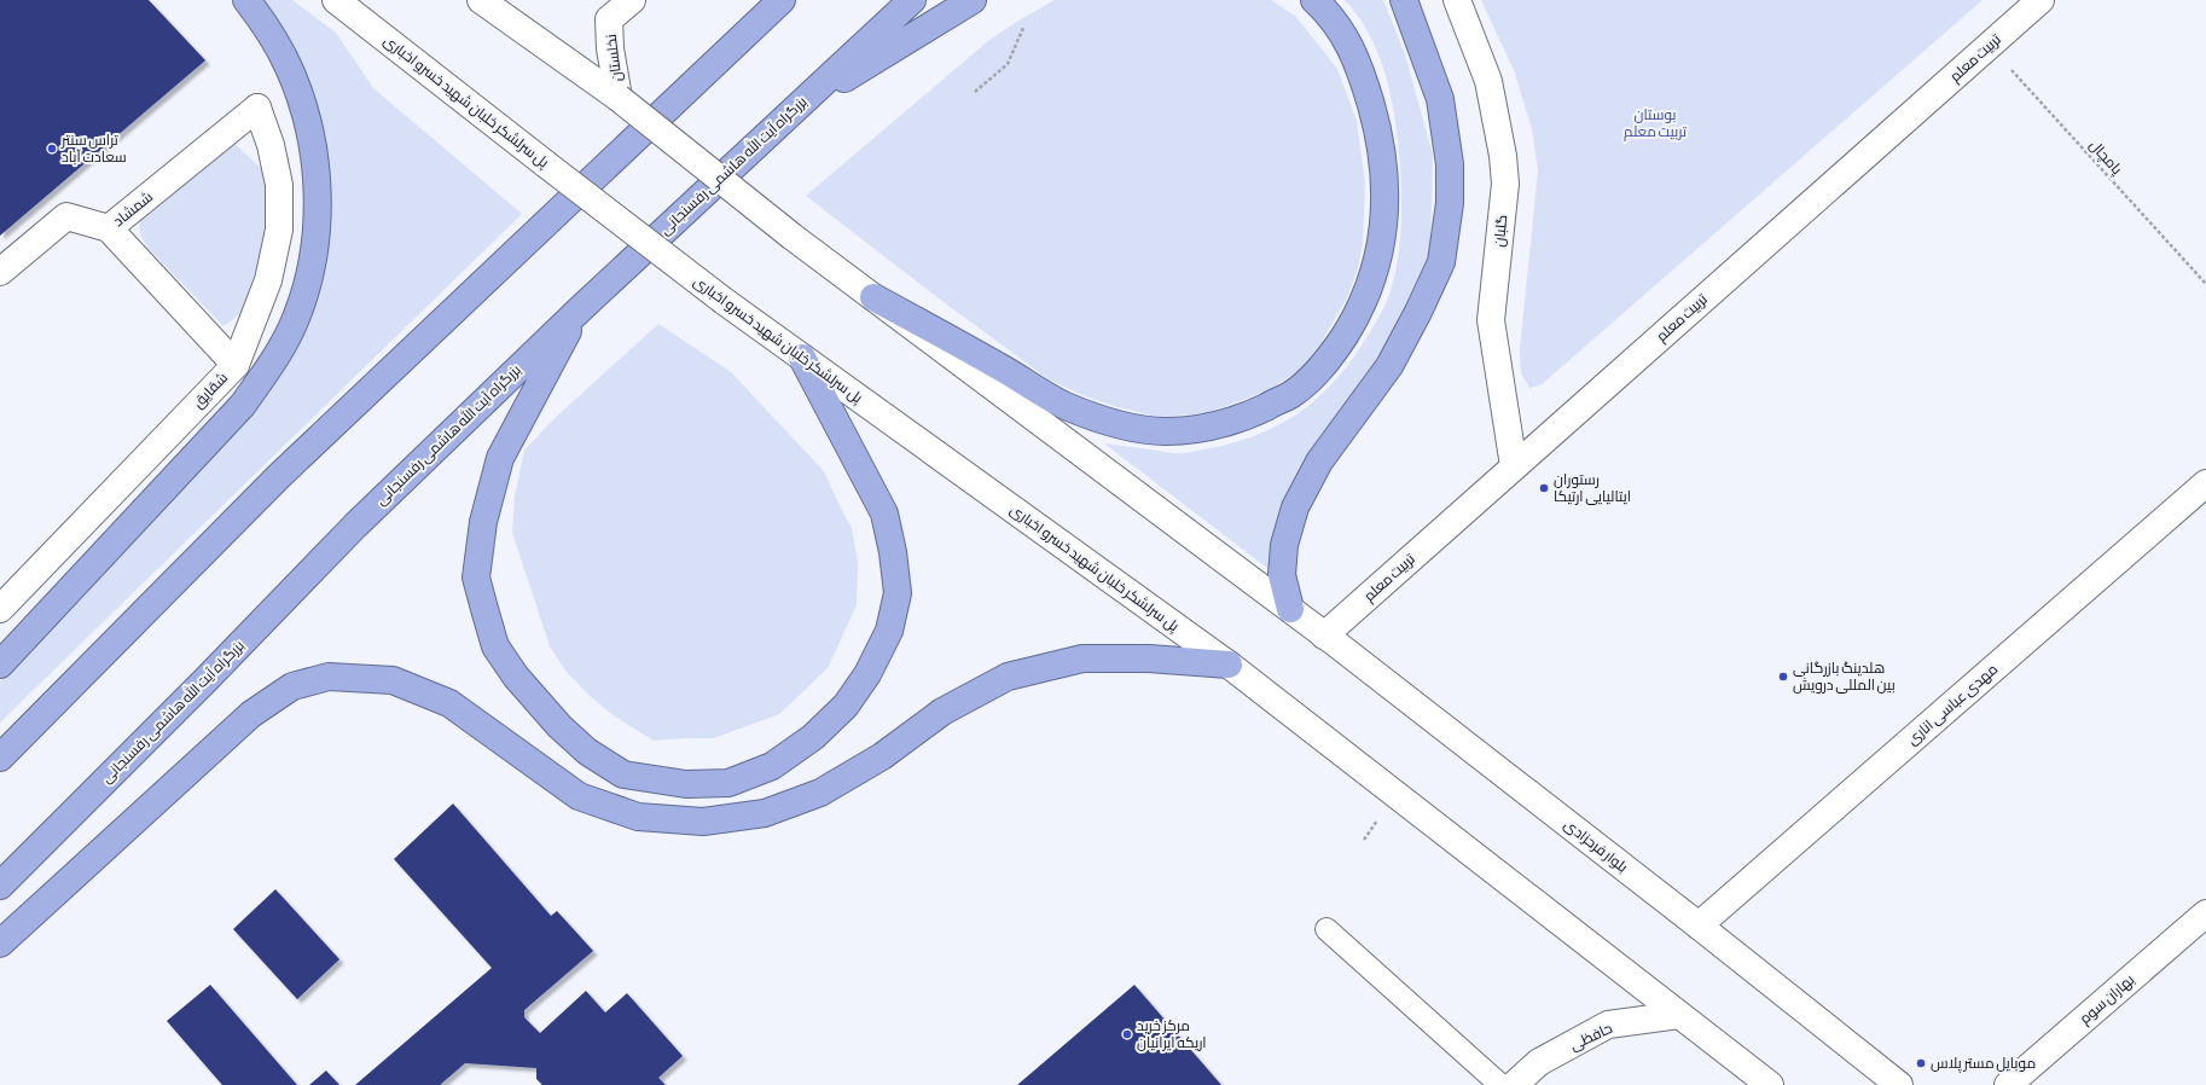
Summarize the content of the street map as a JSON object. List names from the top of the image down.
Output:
{
  "streets": {
    "highway": ["بزرگراه آیت الله هاشمی رفسنجانی"],
    "street": [
      "نخلستان",
      "تربیت معلم",
      "پل سرلشکر خلبان شهید خسرو اخباری",
      "شمشاد",
      "گلبان",
      "شقایق",
      "مهدی عباسی اناری",
      "بلوار فرحزادی",
      "بهاران سوم",
      "حافظی"
    ],
    "path": ["پامچال"]
  },
  "crossings": [
    ["تربیت معلم", "پامچال"],
    ["تربیت معلم", "گلبان"],
    ["تربیت معلم", "بلوار فرحزادی"],
    ["شمشاد", "شقایق"],
    ["مهدی عباسی اناری", "بلوار فرحزادی"]
  ],
  "parks": ["بوستان تربیت معلم"],
  "places": [
    "تراس سنتر سعادت آباد",
    "رستوران ایتالیایی ارتیکا",
    "هلدینگ بازرگانی بین المللی درویش",
    "مرکز خرید اریکه ایرانیان",
    "موبایل مستر پلاس"
  ]
}
